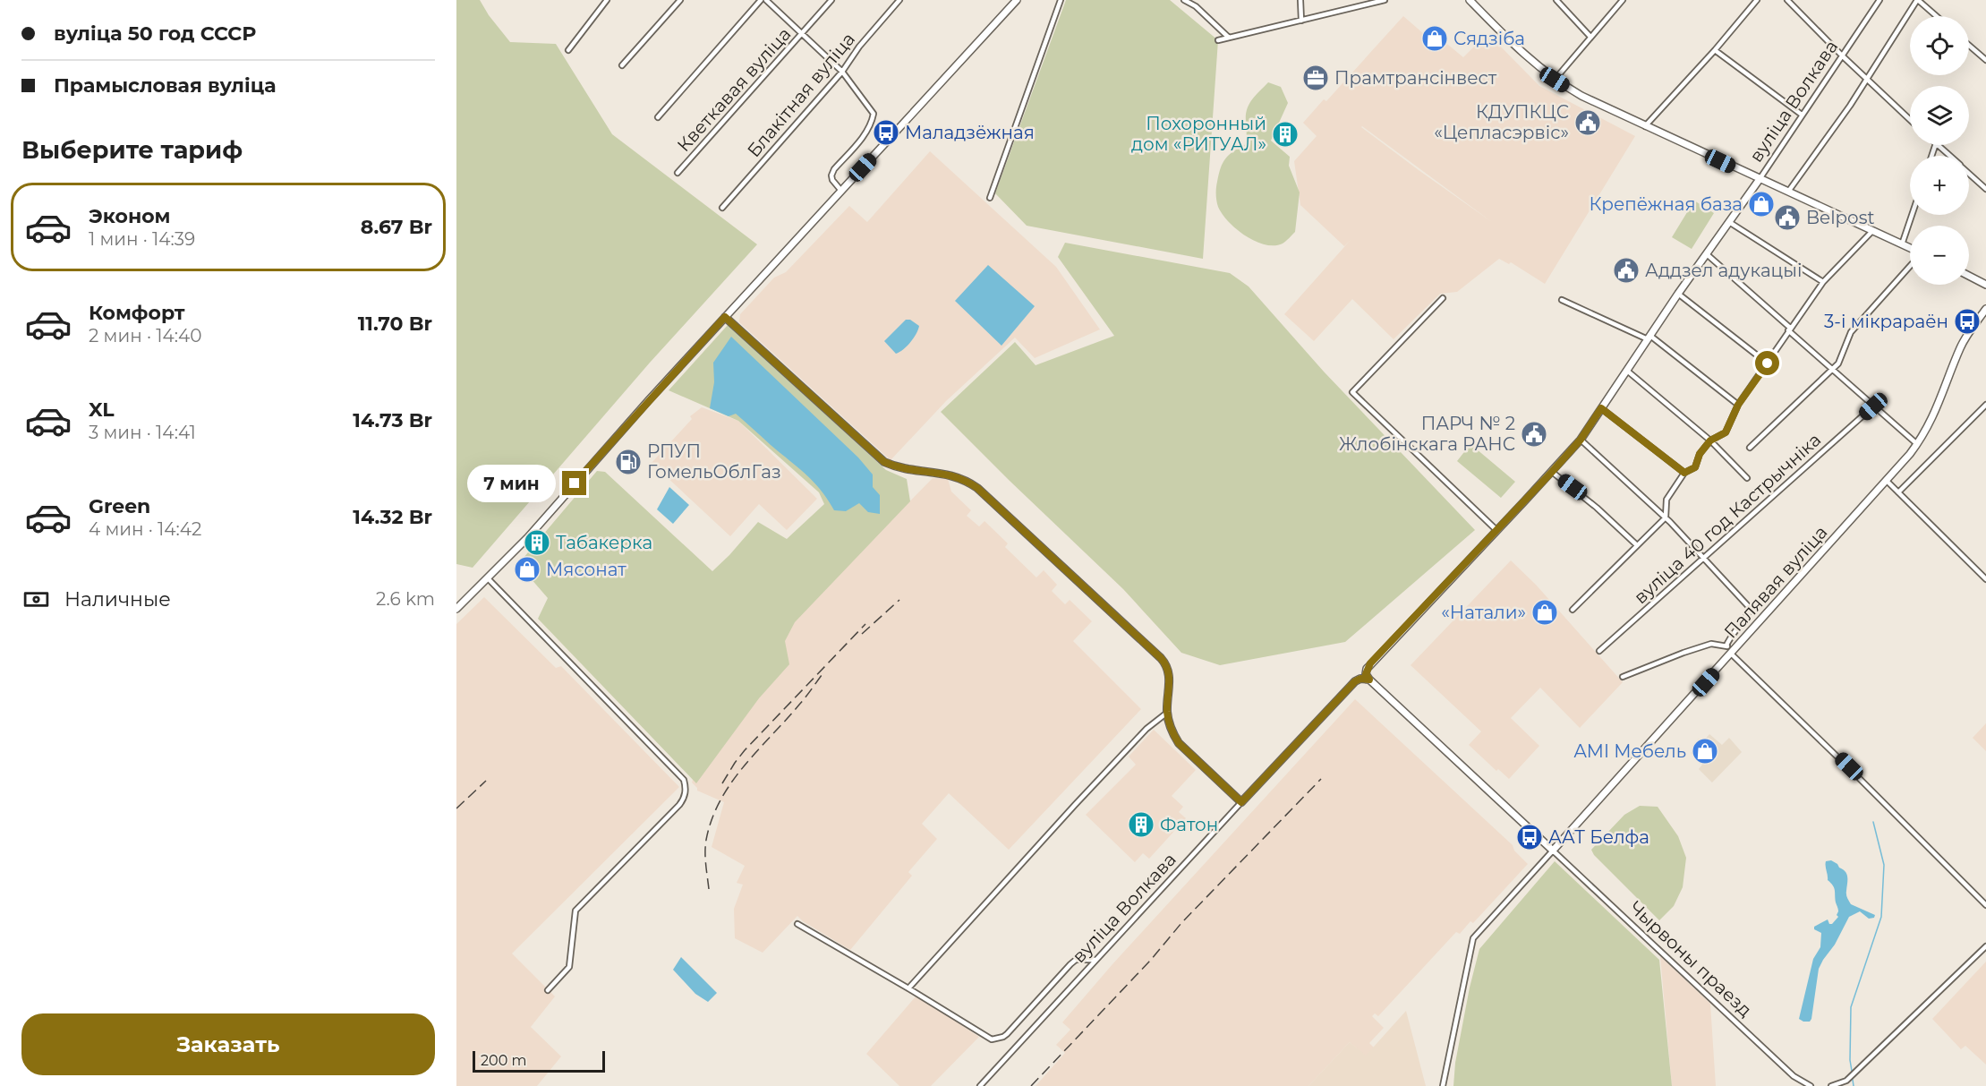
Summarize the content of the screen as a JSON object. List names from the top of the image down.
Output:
{
  "streets": {
    "street": [
      "Кветкавая вуліца",
      "Блакітная вуліца",
      "вуліца Волкава",
      "вуліца 40 год Кастрычніка",
      "Палявая вуліца",
      "Чырвоны праезд"
    ]
  },
  "crossings": [
    ["вуліца Волкава", "Чырвоны праезд"],
    ["Палявая вуліца", "Чырвоны праезд"]
  ],
  "places": {
    "shop": [
      "Сядзіба",
      "Крепёжная база",
      "Мясонат",
      "«Натали»",
      "AMI Мебель"
    ],
    "office": ["Прамтрансінвест"],
    "public building": [
      "КДУПКЦС «Цепласэрвіс»",
      "Belpost",
      "Аддзел адукацыі",
      "ПАРЧ № 2 Жлобінскага РАНС"
    ],
    "bus stop": ["Маладзёжная", "3-і мікрараён", "ААТ Белфа"],
    "building": ["Похоронный дом «РИТУАЛ»", "Табакерка", "Фатон"],
    "fuel station": ["РПУП ГомельОблГаз"]
  },
  "scale_bar": "200 m",
  "page": {
    "banner": ["вуліца 50 год СССР", "Прамысловая вуліца"],
    "map_buttons": ["+", "−"],
    "heading": "Выберите тариф",
    "list": [
      {
        "name": "Эконом",
        "note": "1 мин · 14:39",
        "value": "8.67 Br"
      },
      {
        "name": "Комфорт",
        "note": "2 мин · 14:40",
        "value": "11.70 Br"
      },
      {
        "name": "XL",
        "note": "3 мин · 14:41",
        "value": "14.73 Br"
      },
      {
        "name": "Green",
        "note": "4 мин · 14:42",
        "value": "14.32 Br"
      }
    ],
    "bubble": "7 мин",
    "pay": ["Наличные", "2.6 km"],
    "buttons": "Заказать",
    "scale": "200 m"
  }
}
